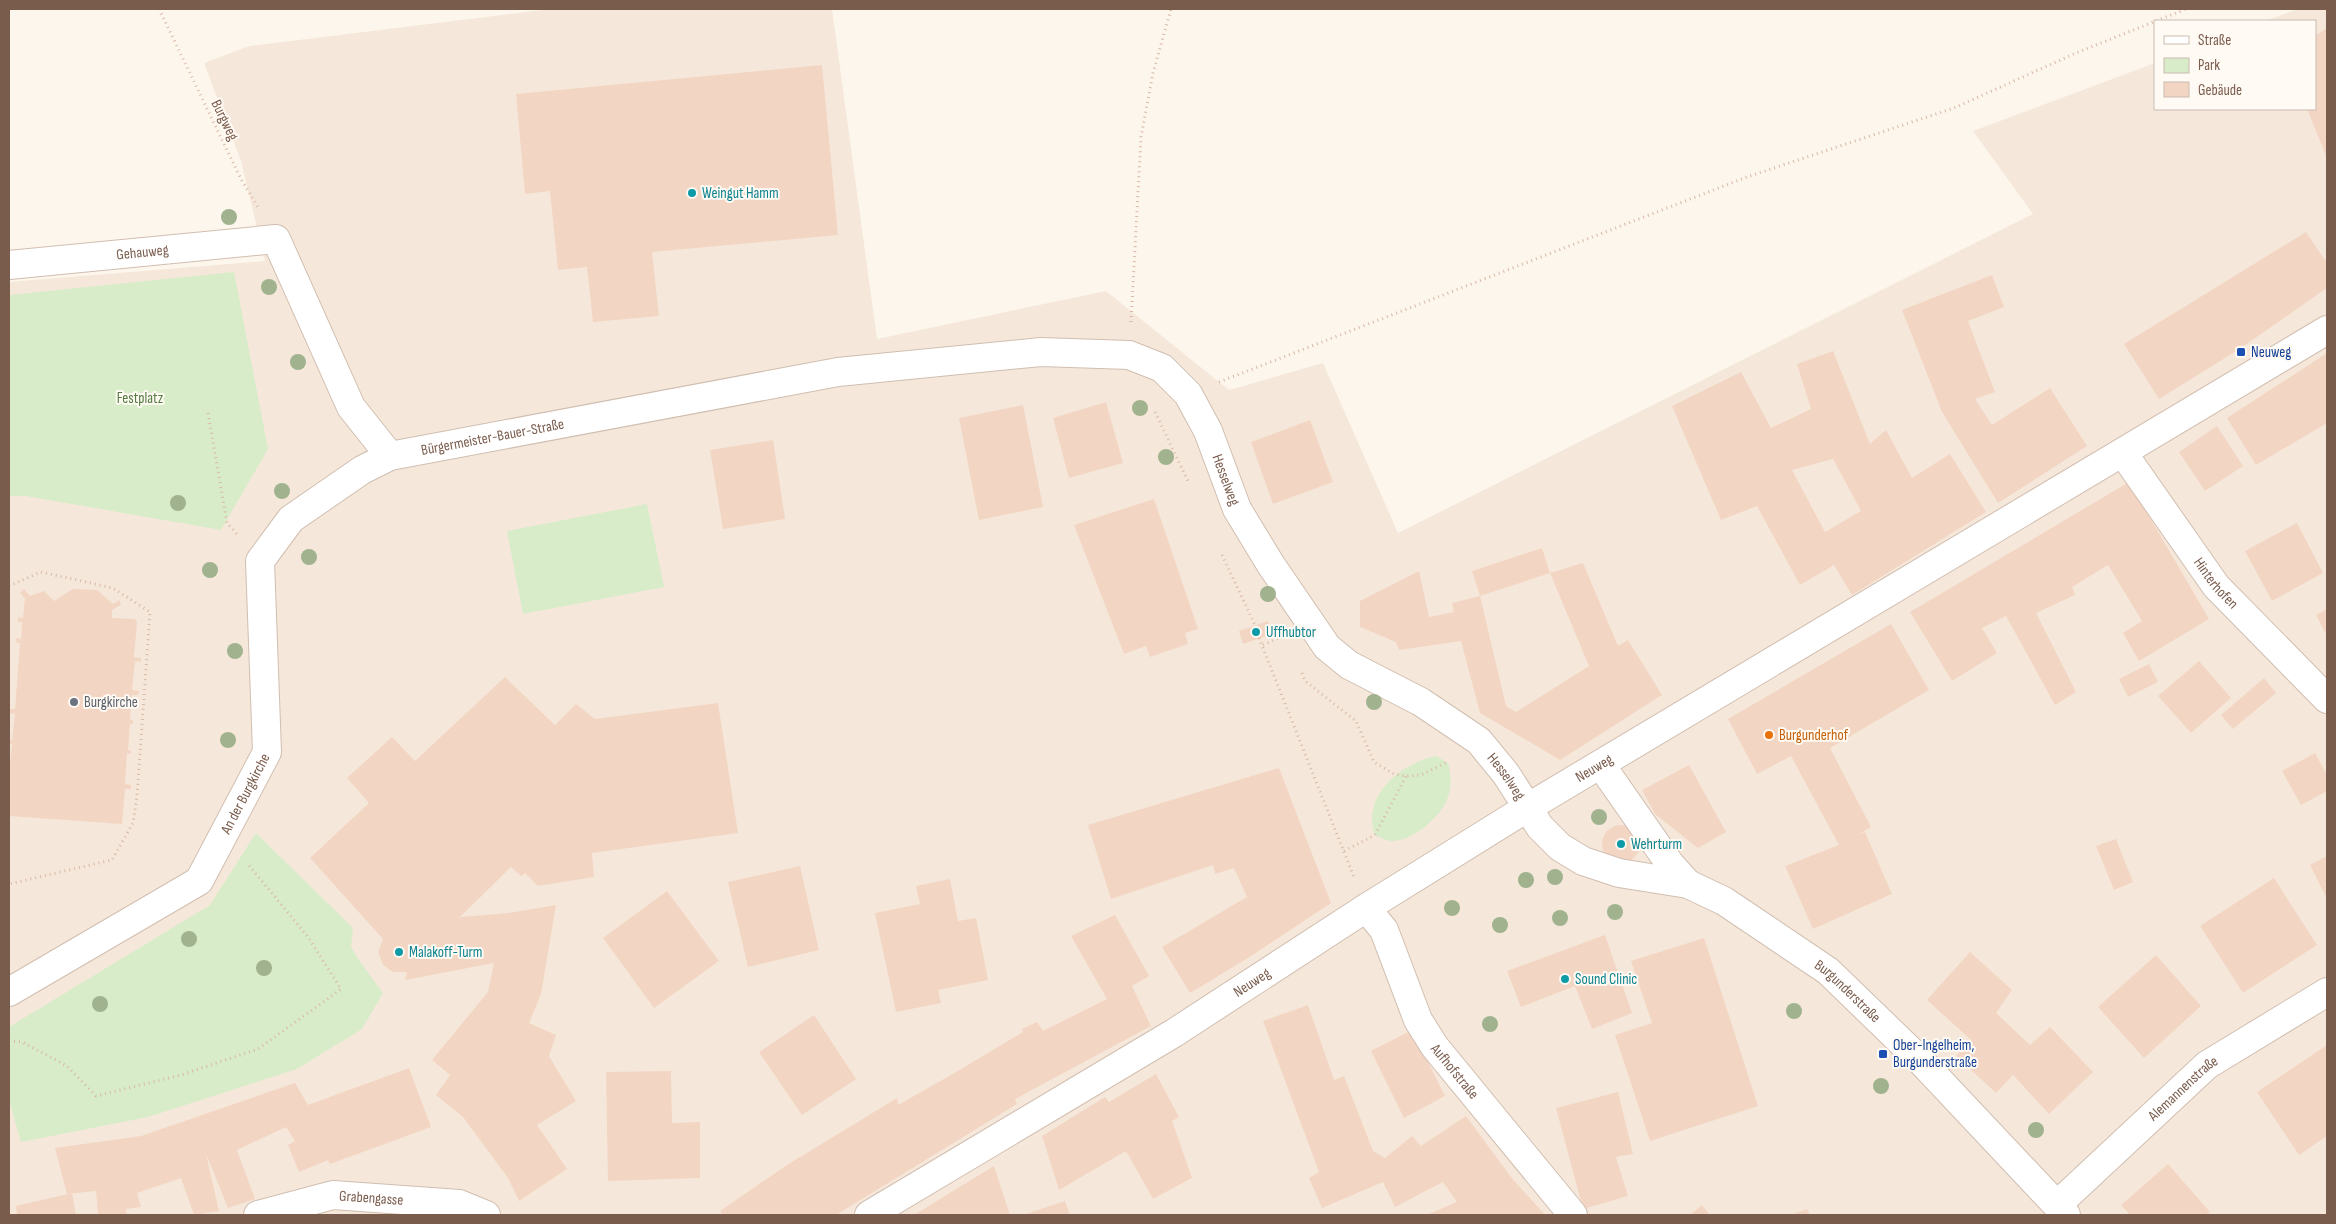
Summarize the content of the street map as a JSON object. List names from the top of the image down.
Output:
{
  "streets": {
    "street": [
      "Gehauweg",
      "Bürgermeister-Bauer-Straße",
      "Hesselweg",
      "Hinterhofen",
      "Neuweg",
      "An der Burgkirche",
      "Burgunderstraße",
      "Aufhofstraße",
      "Alemannenstraße",
      "Grabengasse"
    ],
    "path": ["Burgweg"]
  },
  "crossings": [
    ["Burgweg", "Gehauweg"],
    ["Bürgermeister-Bauer-Straße", "Hesselweg"],
    ["Bürgermeister-Bauer-Straße", "An der Burgkirche"],
    ["Hesselweg", "Neuweg"],
    ["Hesselweg", "Burgunderstraße"],
    ["Hinterhofen", "Neuweg"],
    ["Neuweg", "Burgunderstraße"],
    ["Neuweg", "Aufhofstraße"],
    ["Burgunderstraße", "Alemannenstraße"]
  ],
  "parks": ["Festplatz"],
  "places": {
    "other": [
      "Weingut Hamm",
      "Uffhubtor",
      "Burgkirche",
      "Burgunderhof",
      "Wehrturm",
      "Malakoff-Turm",
      "Sound Clinic"
    ],
    "transit": ["Neuweg", "Ober-Ingelheim, Burgunderstraße"]
  },
  "legend": ["Straße", "Park", "Gebäude"]
}
